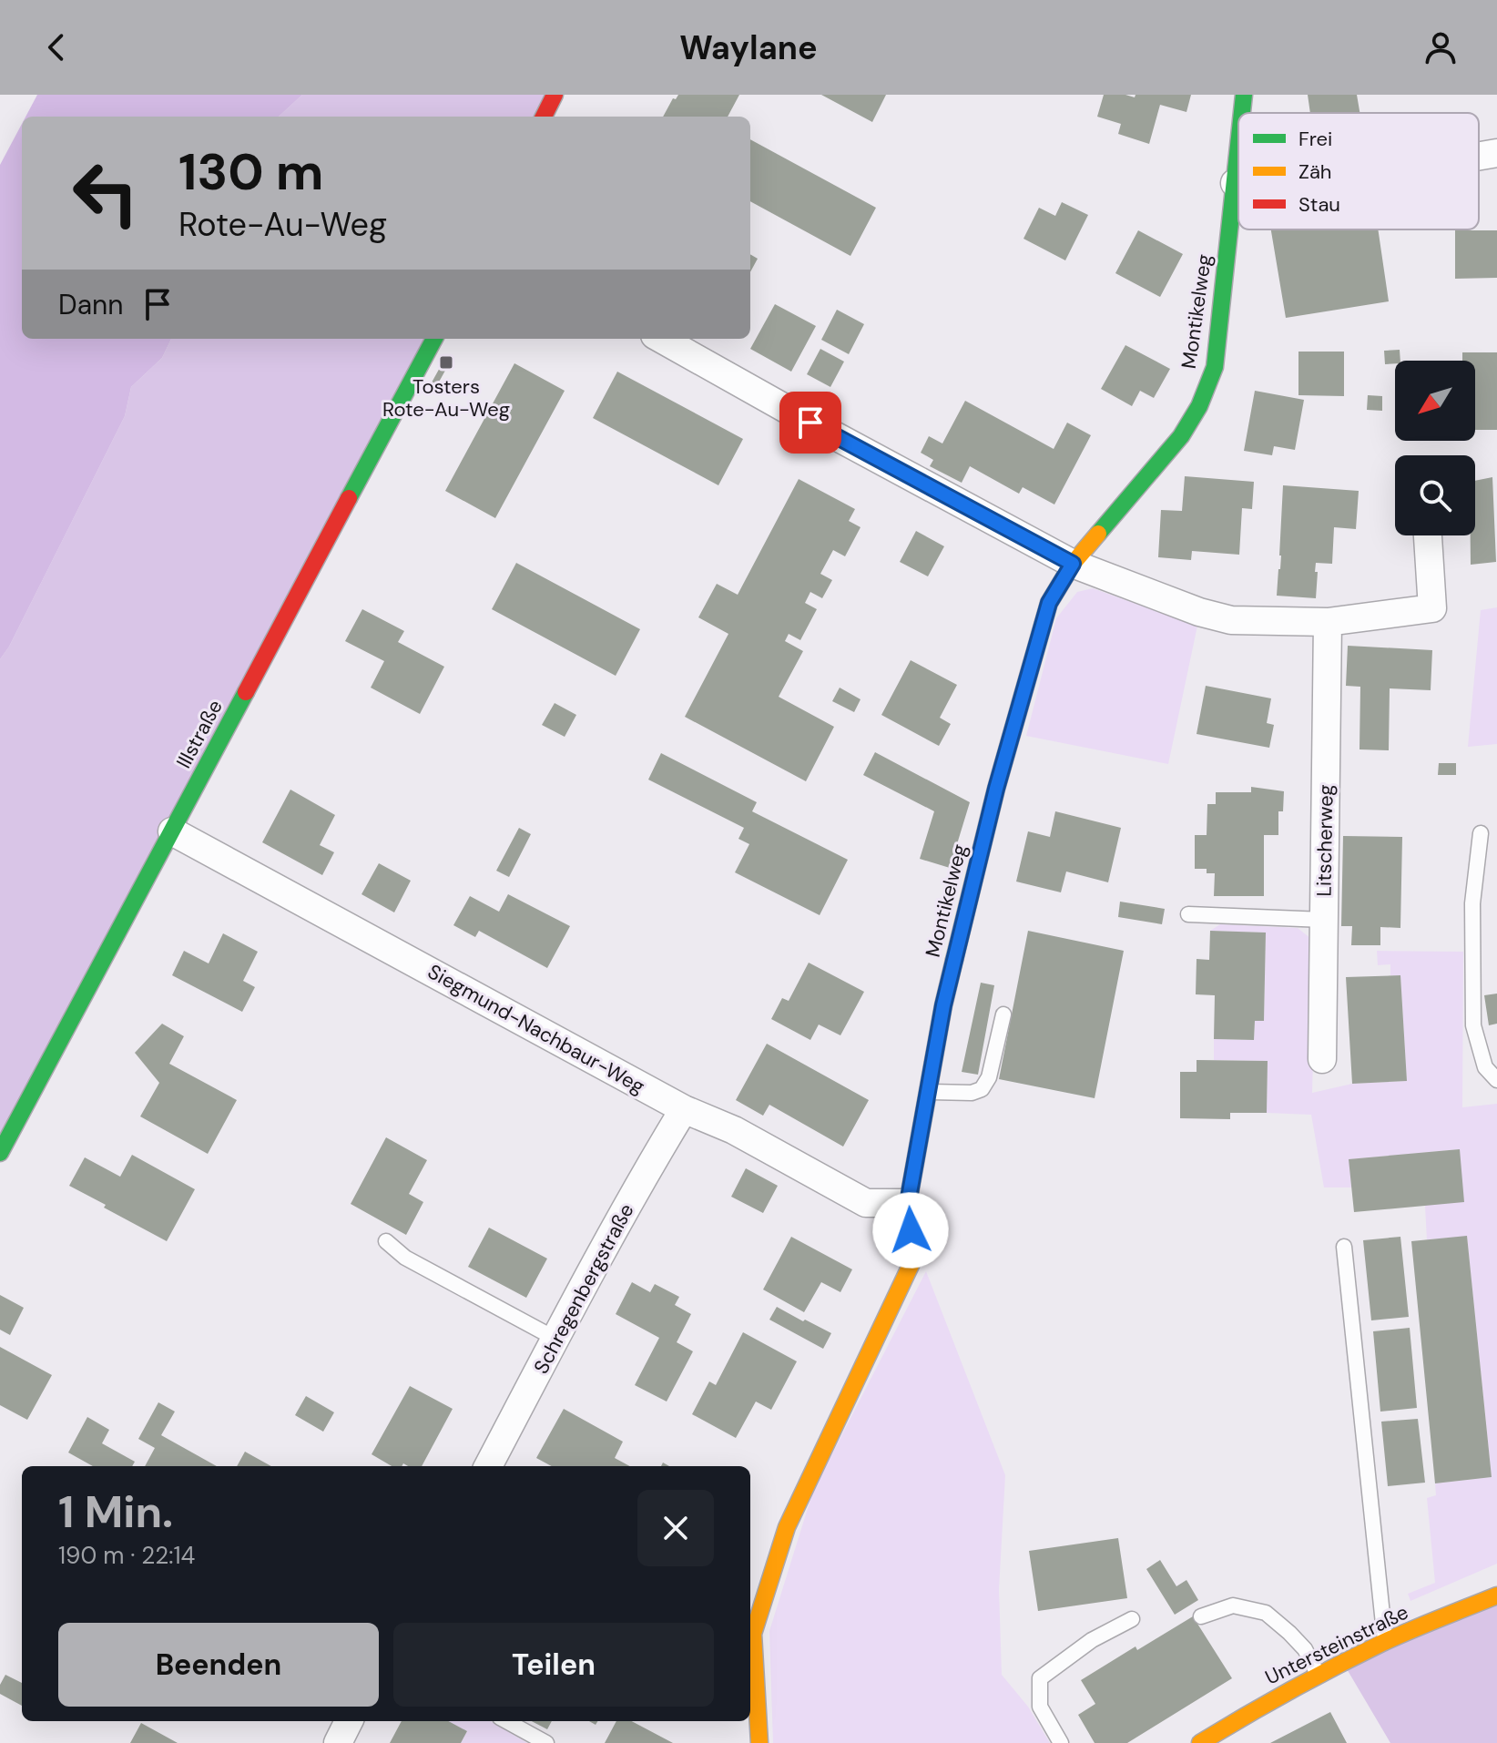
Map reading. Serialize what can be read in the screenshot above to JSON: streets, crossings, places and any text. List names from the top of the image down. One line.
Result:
{"streets":{"street":["Montikelweg","Illstraße","Litscherweg","Siegmund-Nachbaur-Weg","Schregenbergstraße","Untersteinstraße"]},"crossings":[["Montikelweg","Siegmund-Nachbaur-Weg"],["Illstraße","Siegmund-Nachbaur-Weg"],["Siegmund-Nachbaur-Weg","Schregenbergstraße"]],"places":{"transit":["Tosters Rote-Au-Weg"]},"legend":["Frei","Zäh","Stau"],"north":"bottom left","page":{"header":"Waylane","turn":["130 m","Rote-Au-Weg"],"then":"Dann","heading":["1 Min.","190 m · 22:14"],"buttons":["Beenden","Teilen"]}}
